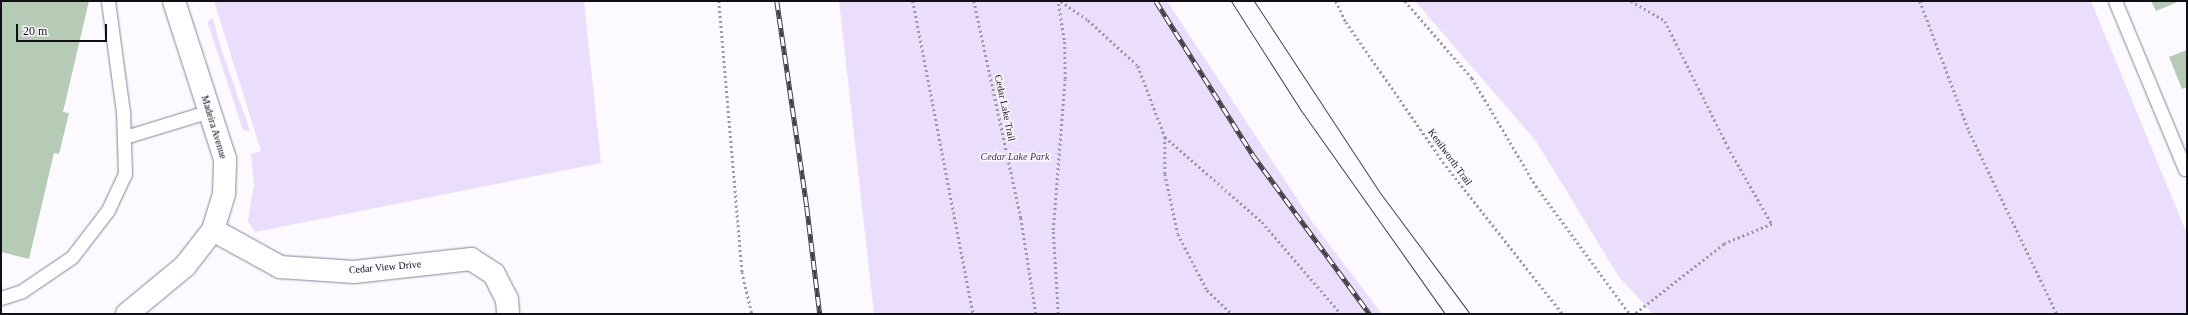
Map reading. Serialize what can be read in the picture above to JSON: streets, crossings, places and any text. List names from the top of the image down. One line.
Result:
{"streets":{"street":["Madeira Avenue","Cedar View Drive"],"path":["Cedar Lake Trail","Kenilworth Trail"]},"crossings":[["Madeira Avenue","Cedar View Drive"]],"parks":["Cedar Lake Park"],"scale_bar":"20 m"}
